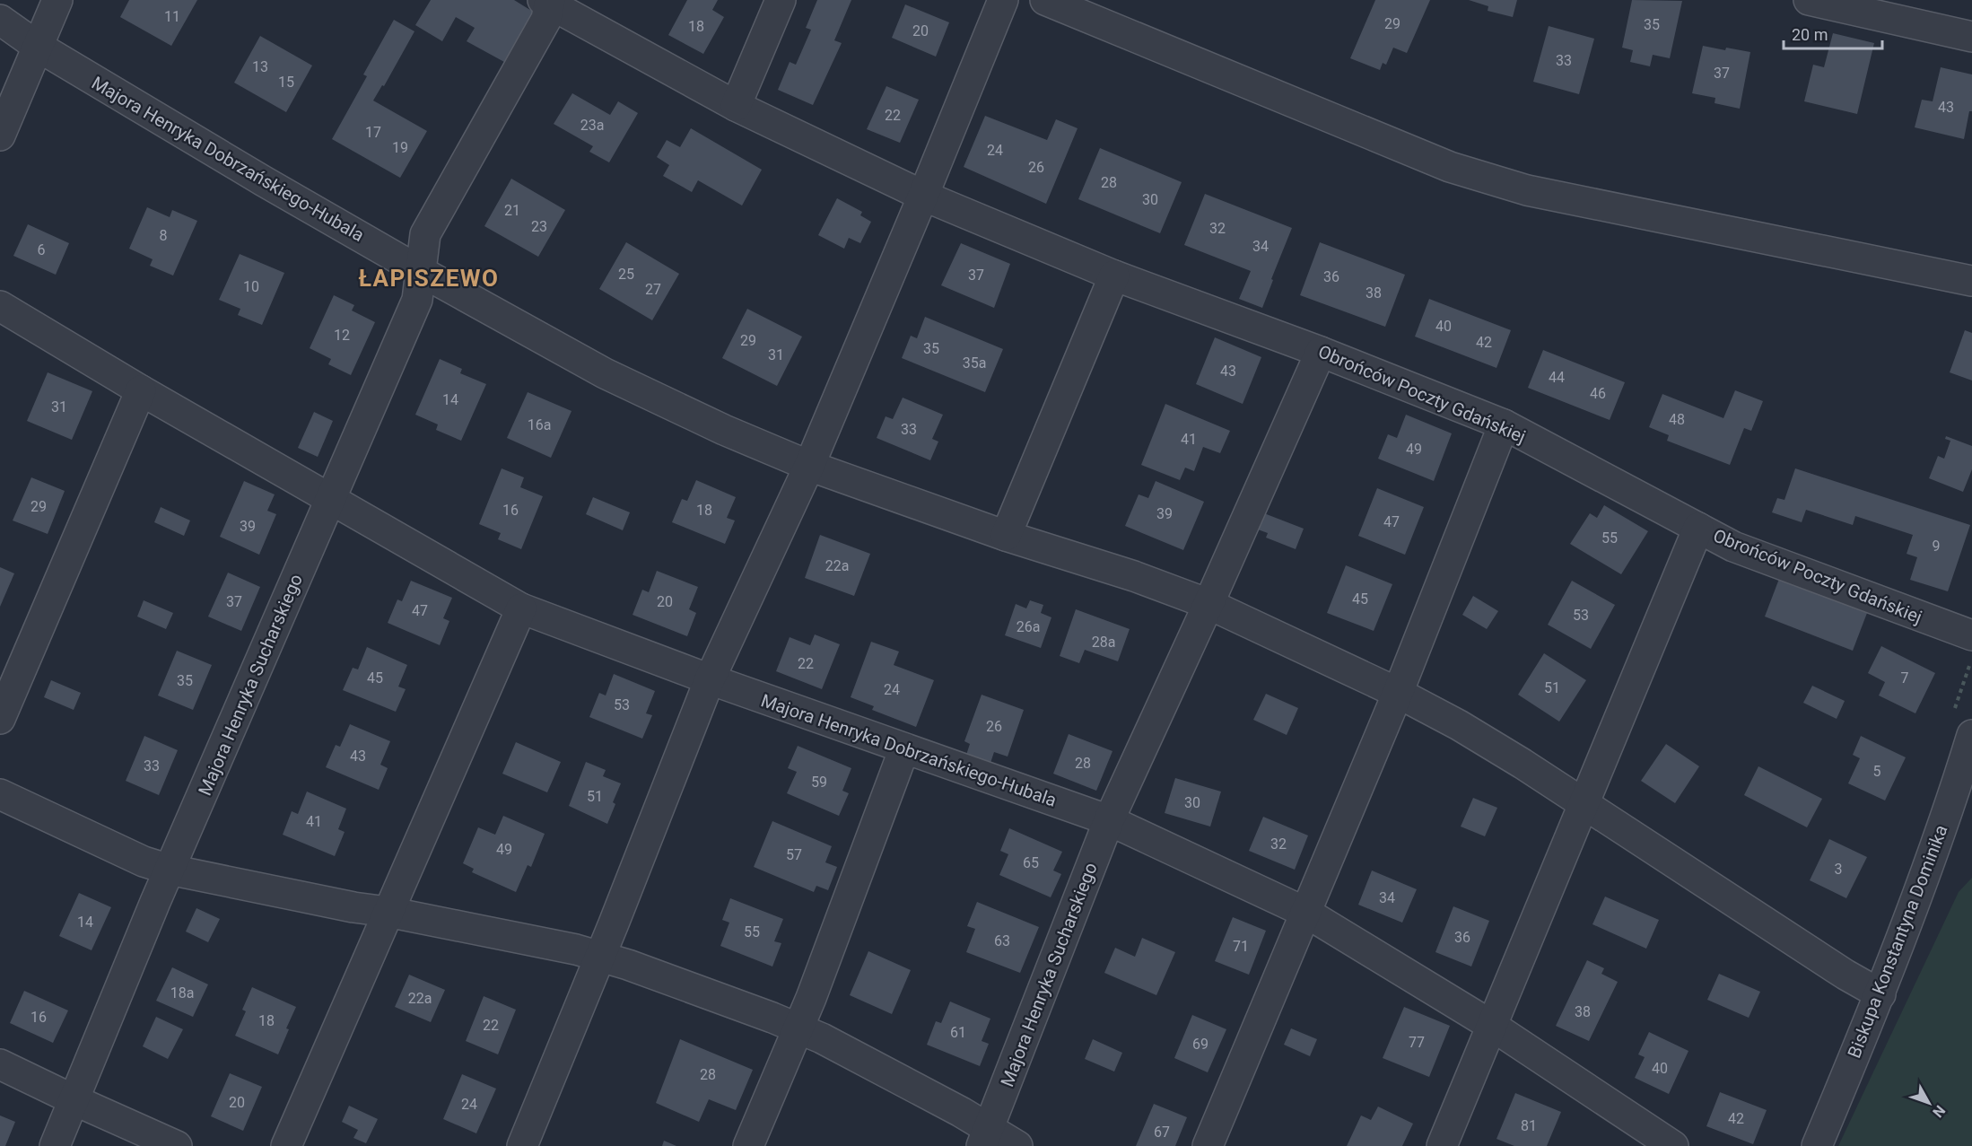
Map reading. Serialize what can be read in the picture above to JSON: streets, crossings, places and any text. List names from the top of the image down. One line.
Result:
{"streets":{"street":["Majora Henryka Dobrzańskiego-Hubala","Obrońców Poczty Gdańskiej","Majora Henryka Sucharskiego","Biskupa Konstantyna Dominika"]},"crossings":[["Majora Henryka Dobrzańskiego-Hubala","Majora Henryka Sucharskiego"],["Majora Henryka Dobrzańskiego-Hubala","Biskupa Konstantyna Dominika"]],"districts":["ŁAPISZEWO"],"house_numbers":["11","29","35","18","20","33","13","37","15","43","22","23a","17","19","24","26","28","30","21","23","32","8","34","6","25","37","36","10","27","38","40","12","29","42","35","31","35a","43","44","46","14","31","48","16a","33","41","49","29","16","18","39","47","39","55","9","22a","45","37","20","47","53","26a","28a","22","45","7","35","51","24","53","26","43","28","33","5","59","51","30","41","32","49","57","65","3","34","14","55","36","63","71","18a","22a","38","16","18","22","61","77","69","40","28","20","24","42","81","67"],"scale_bar":"20 m","north":"bottom right"}
